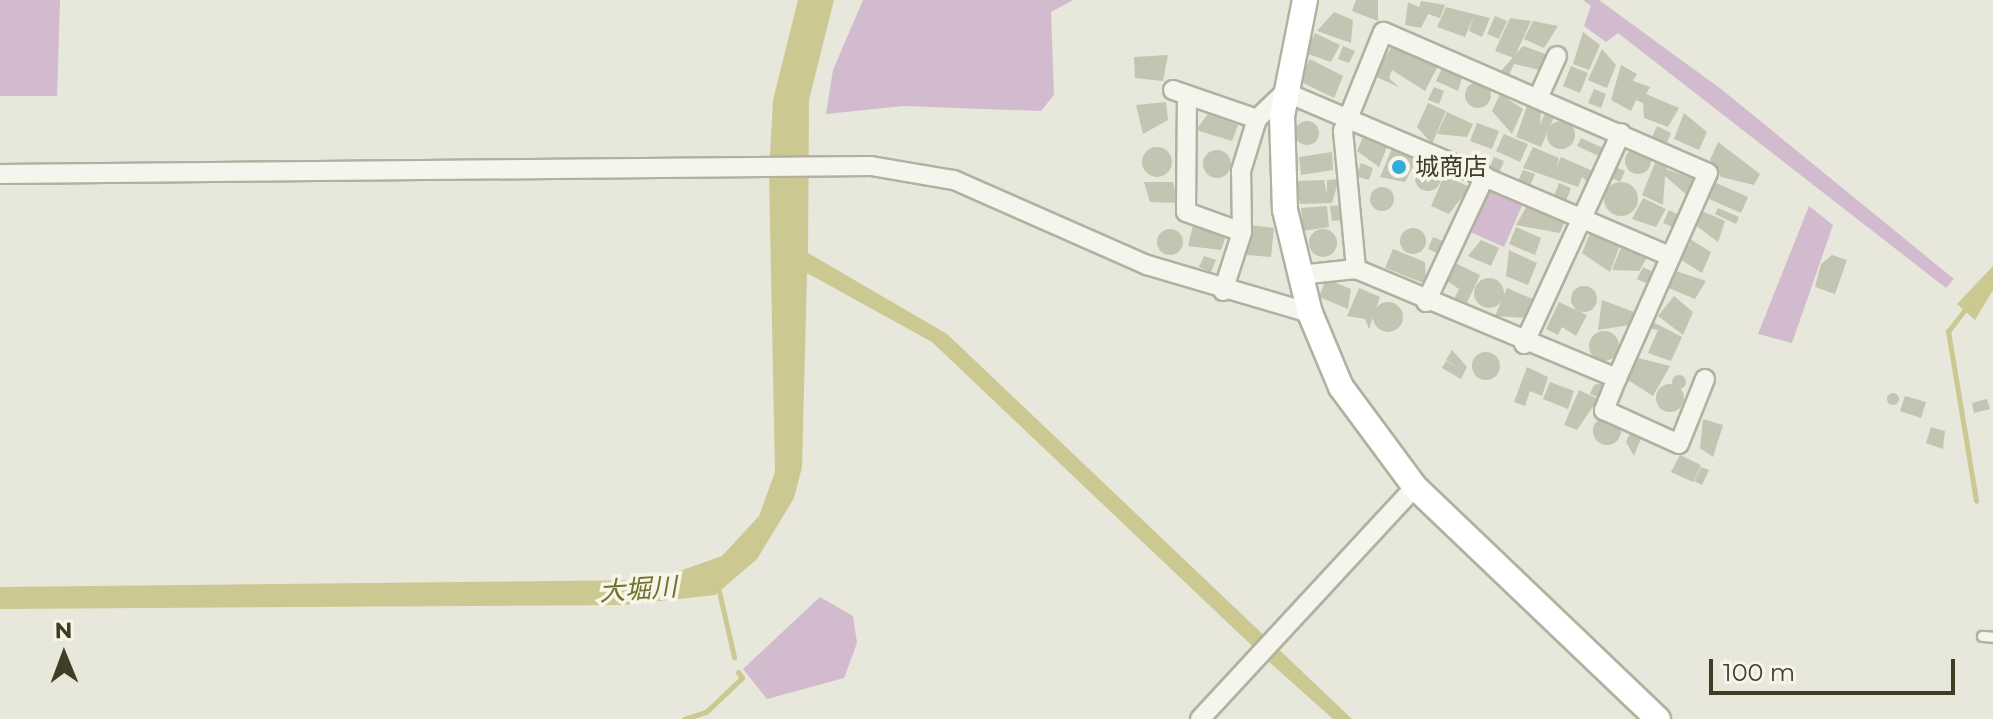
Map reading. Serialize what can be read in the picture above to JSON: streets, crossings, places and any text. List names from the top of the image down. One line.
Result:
{"water":["大堀川"],"places":["城商店"],"scale_bar":"100 m","north":"top"}
